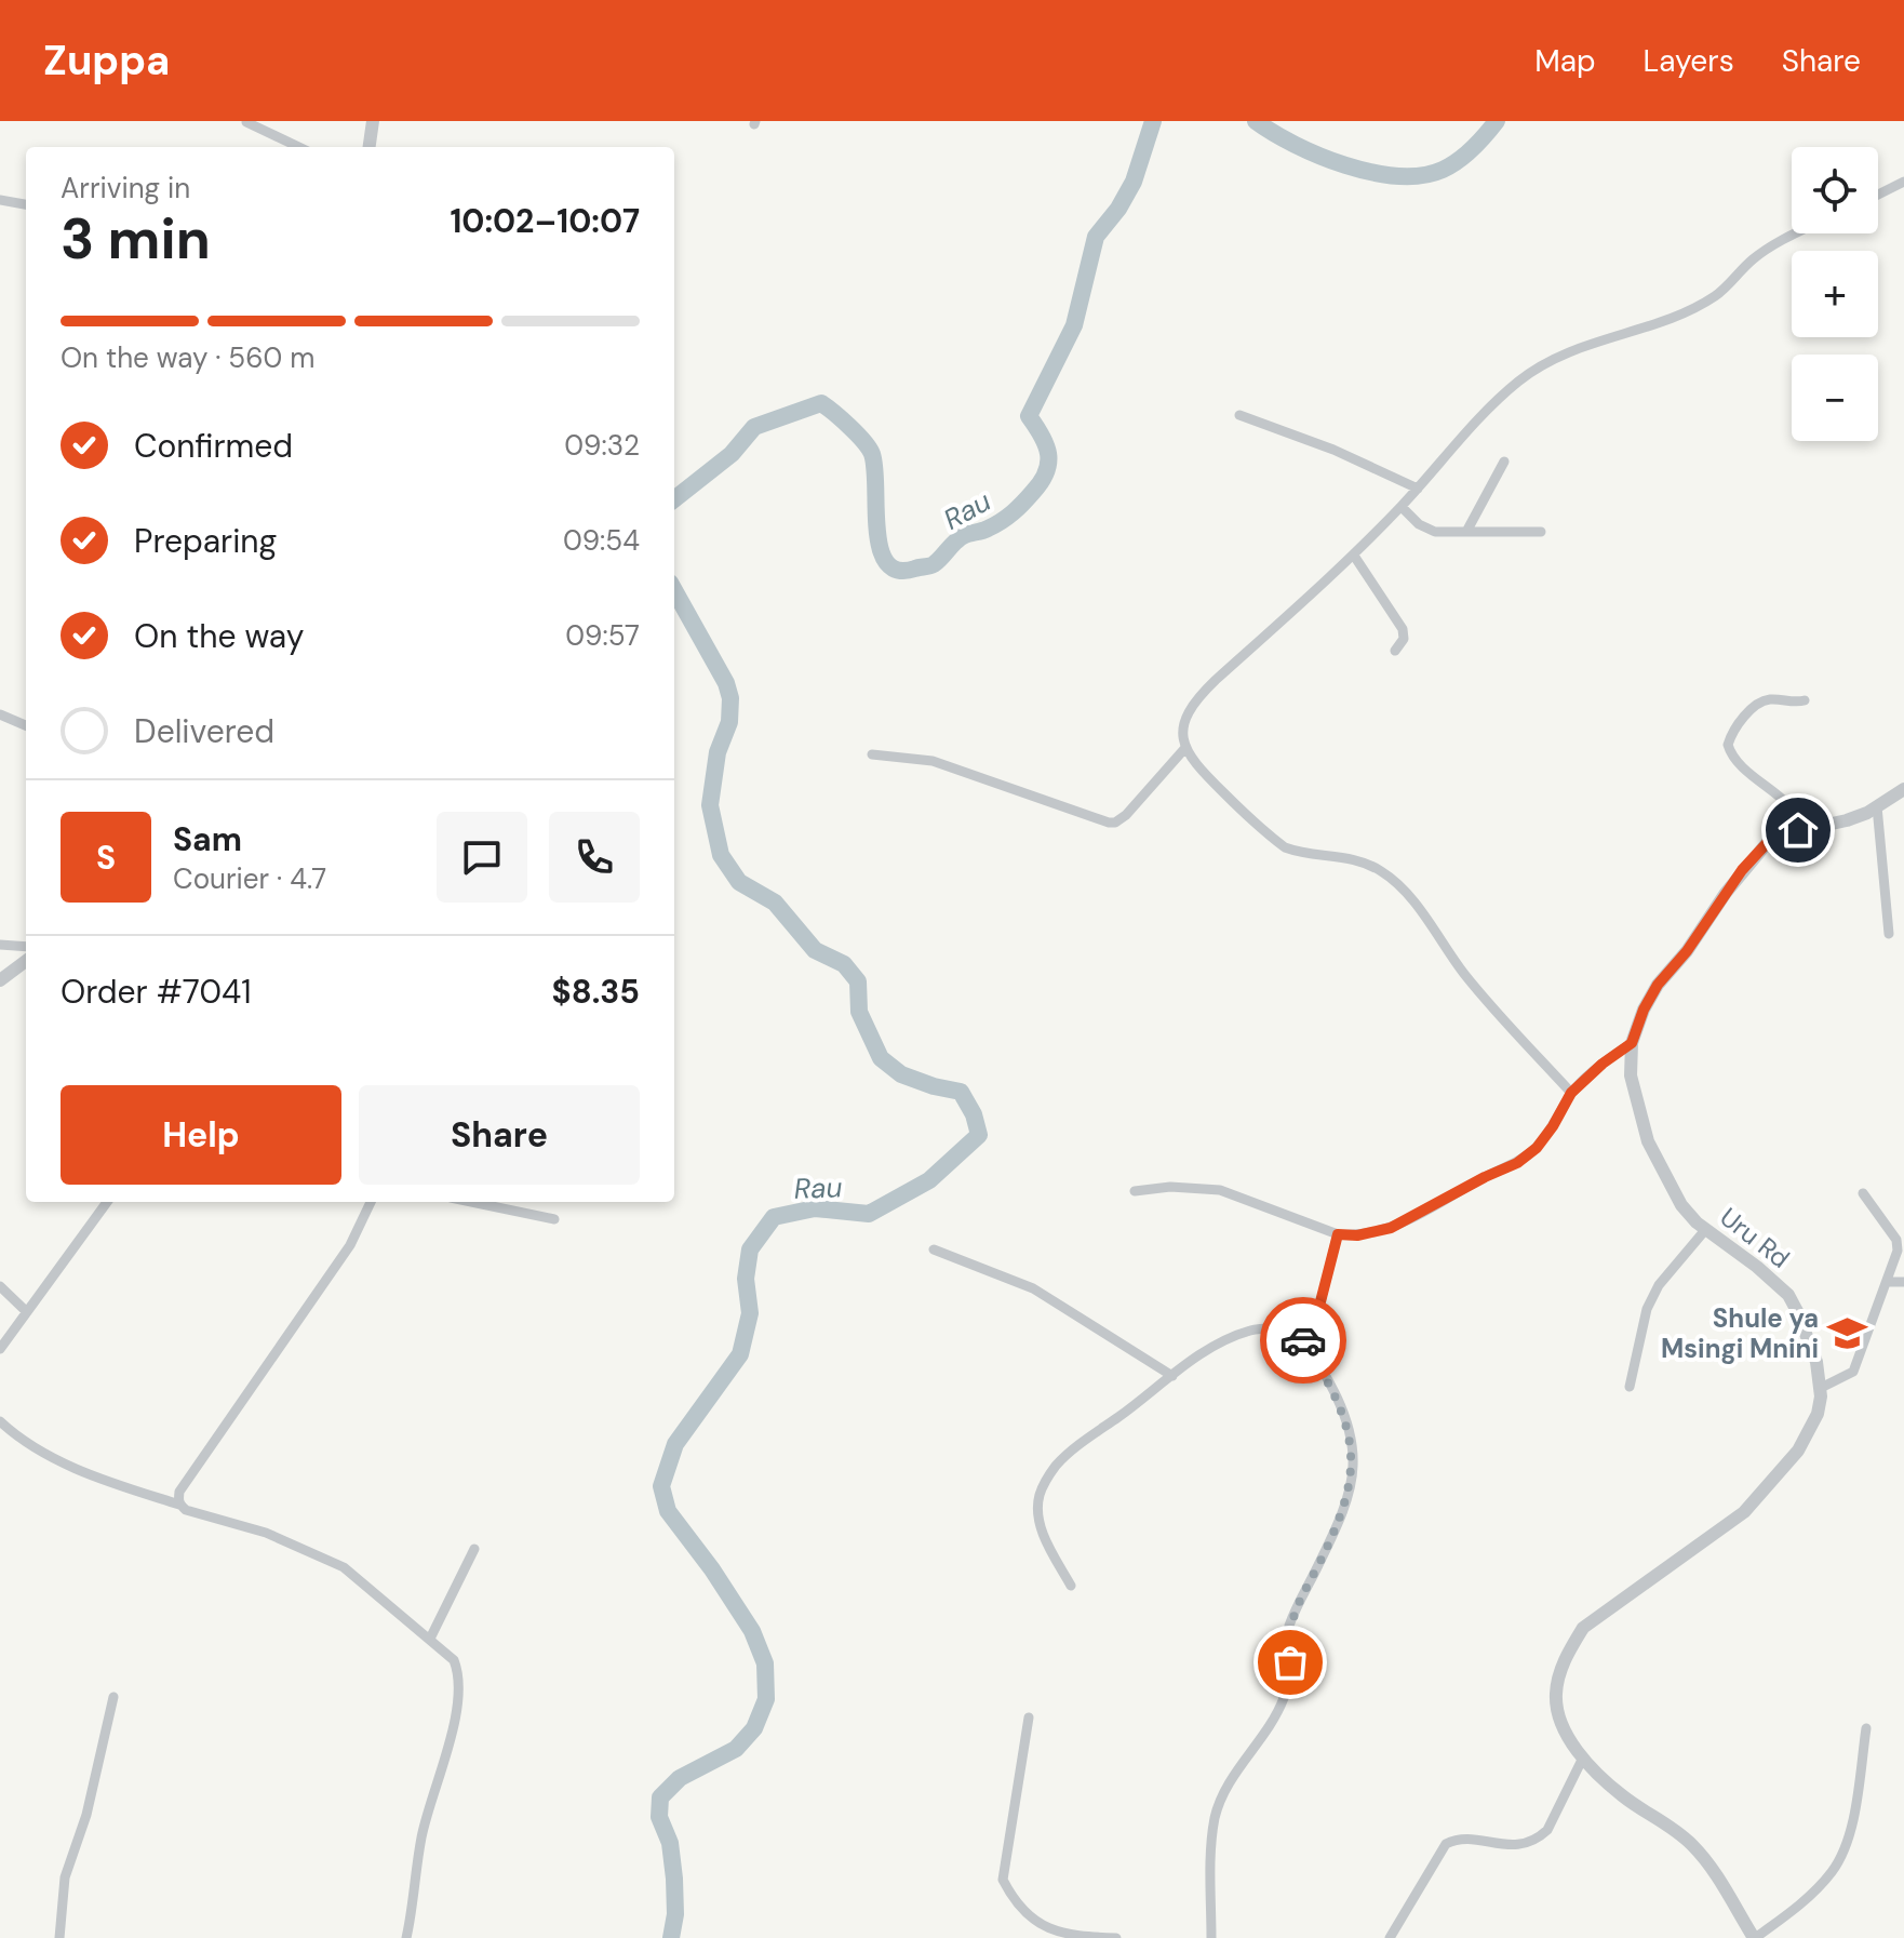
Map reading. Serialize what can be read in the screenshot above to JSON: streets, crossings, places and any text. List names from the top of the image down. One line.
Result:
{"streets":{"street":["Uru Rd"]},"water":["Rau"],"places":{"school or university":["Shule ya Msingi Mnini"]},"page":{"header":"Zuppa","nav":["Map","Layers","Share"],"map_buttons":["+","−"],"heading":["3 min","Arriving in","10:02–10:07"],"panel":["Sam","Courier · 4.7","Order #7041","$8.35"],"bar":"On the way · 560 m","list":[["Confirmed","09:32"],["Preparing","09:54"],["On the way","09:57"],"Delivered"],"round":"S","buttons":["Help","Share"]}}
